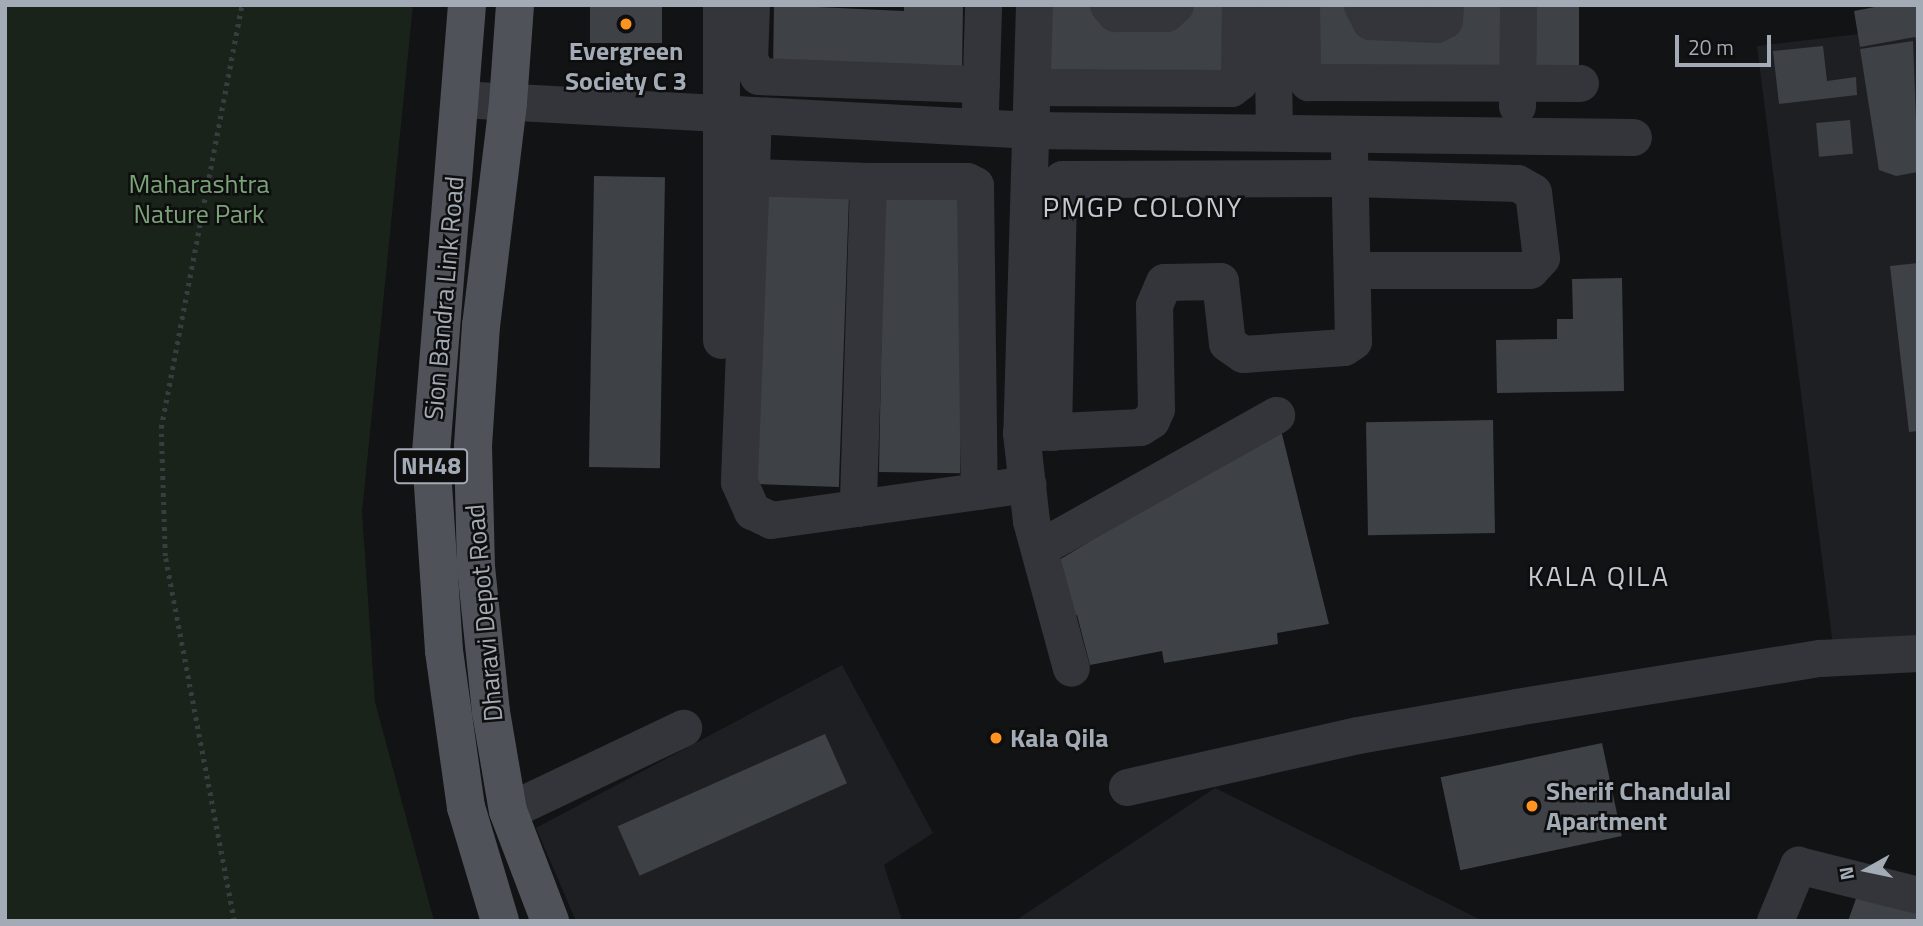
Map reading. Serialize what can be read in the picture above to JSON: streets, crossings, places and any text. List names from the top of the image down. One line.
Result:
{"streets":{"main road":["Sion Bandra Link Road","NH48","Dharavi Depot Road"]},"districts":["PMGP COLONY","KALA QILA"],"parks":["Maharashtra Nature Park"],"places":["Evergreen Society C 3","Kala Qila","Sherif Chandulal Apartment"],"scale_bar":"20 m","north":"left"}
